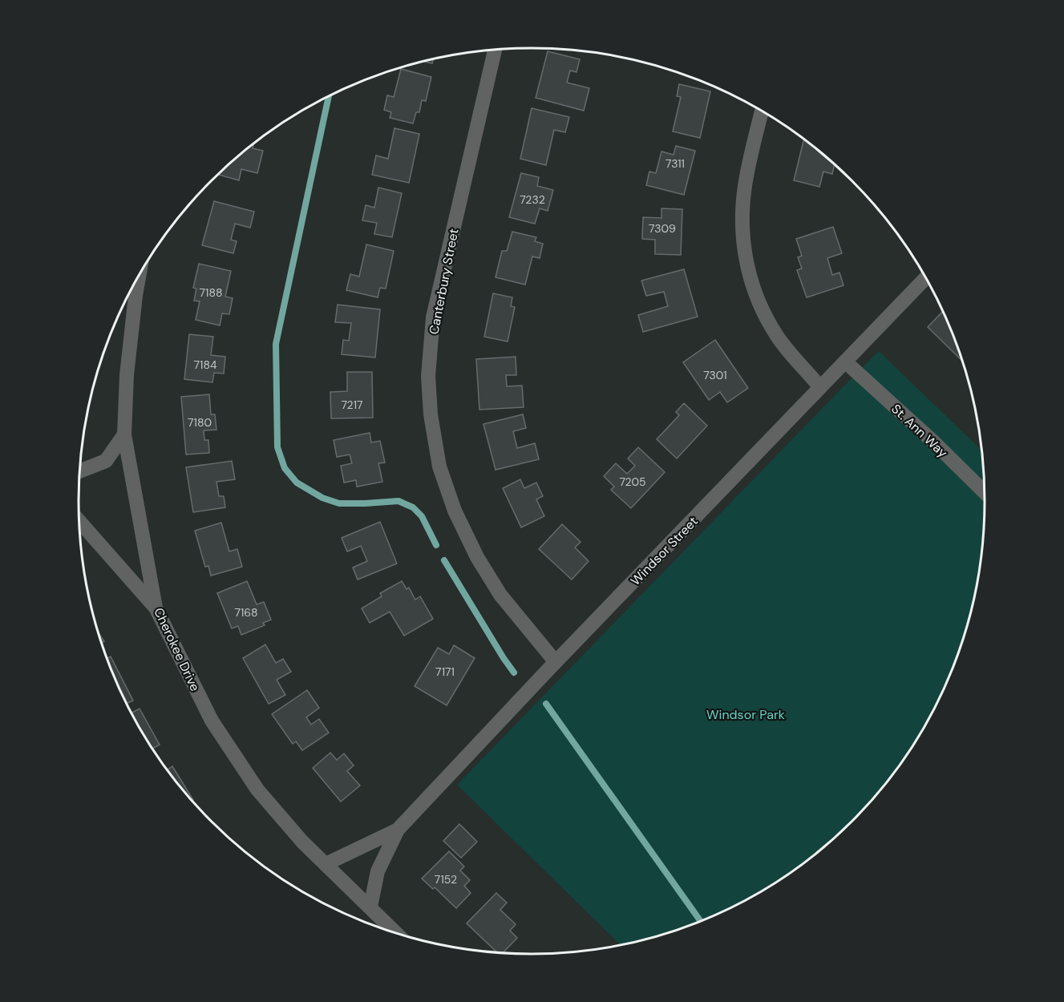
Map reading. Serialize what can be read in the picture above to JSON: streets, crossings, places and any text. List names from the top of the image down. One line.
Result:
{"streets":{"street":["Canterbury Street","St. Ann Way","Windsor Street","Cherokee Drive"]},"crossings":[["Canterbury Street","Windsor Street"],["St. Ann Way","Windsor Street"],["Windsor Street","Cherokee Drive"]],"parks":["Windsor Park"],"house_numbers":["7311","7232","7309","7188","7184","7301","7217","7180","7205","7168","7171","7152"]}
